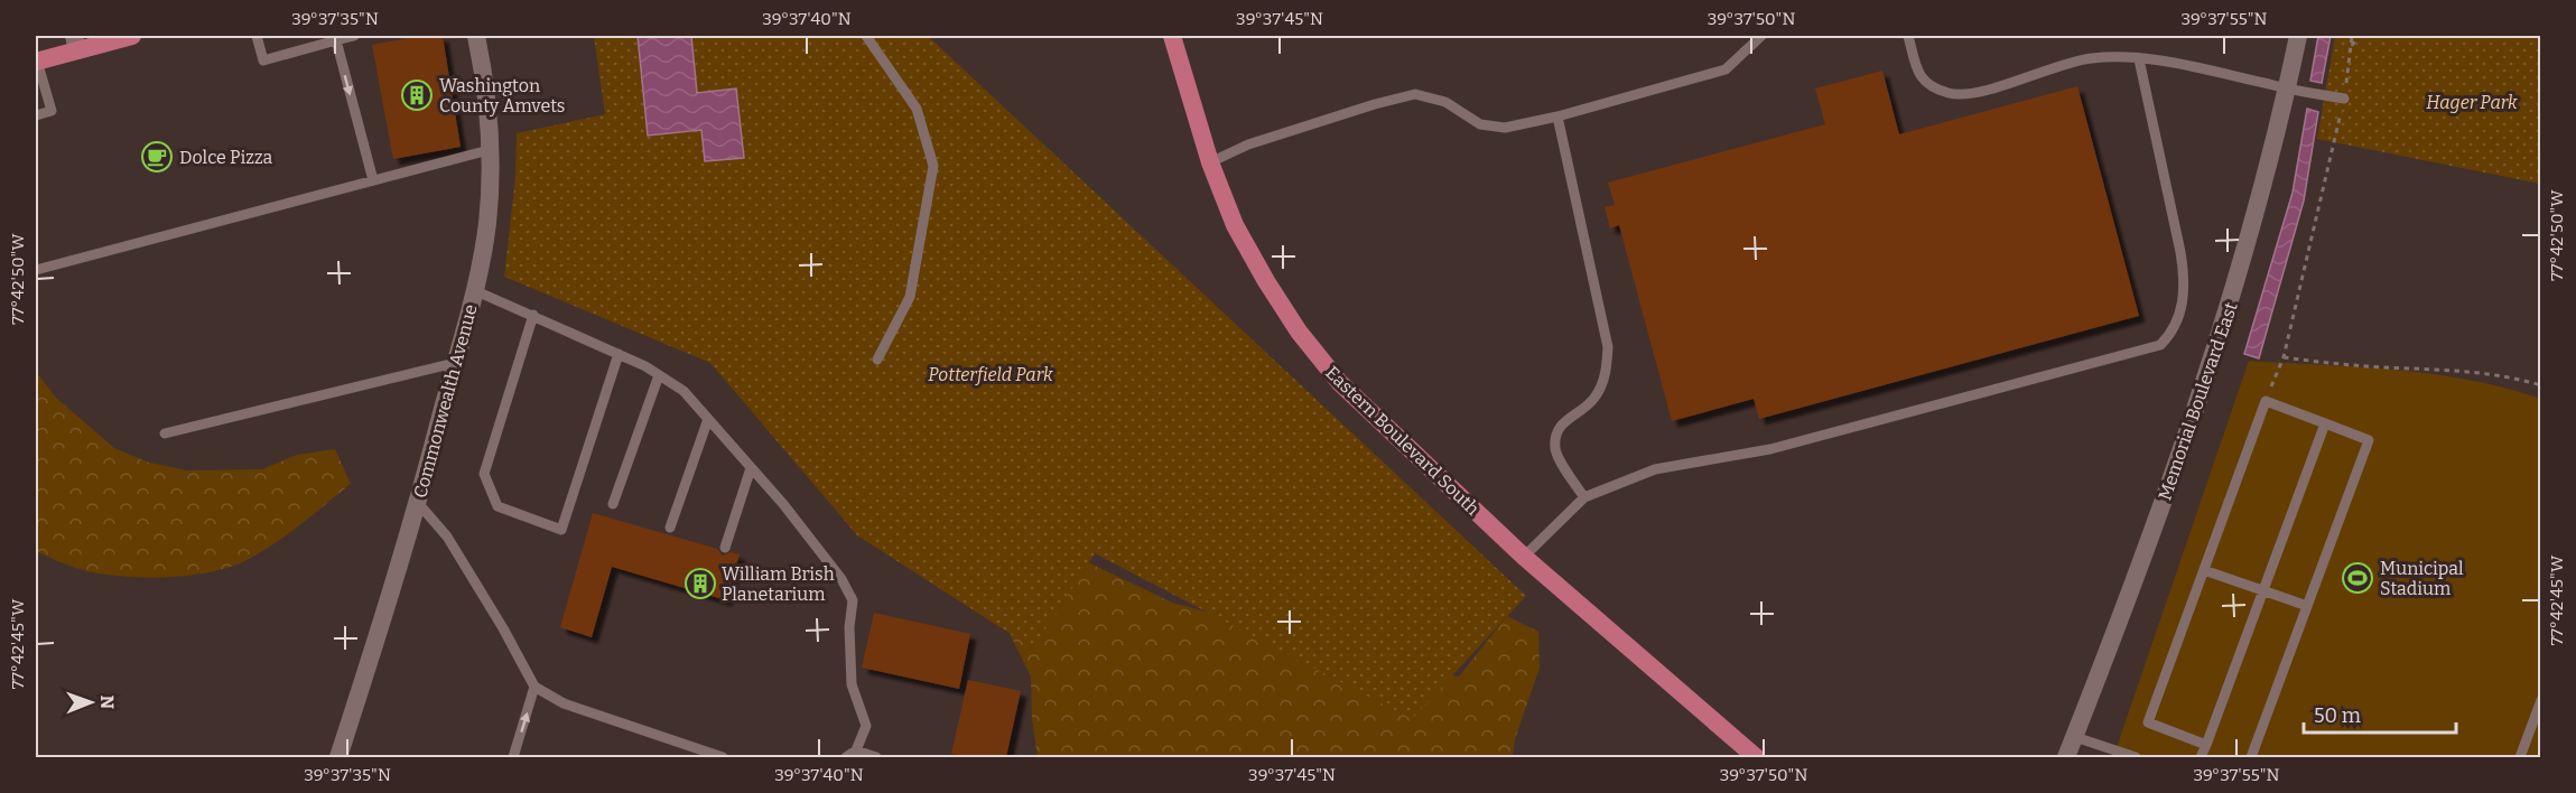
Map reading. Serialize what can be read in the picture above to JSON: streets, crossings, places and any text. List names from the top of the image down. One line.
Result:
{"streets":{"main road":["Commonwealth Avenue","Memorial Boulevard East","Eastern Boulevard South"]},"parks":["Hager Park","Potterfield Park"],"places":{"building":["Washington County Amvets","William Brish Planetarium"],"cafe":["Dolce Pizza"],"sports":["Municipal Stadium"]},"scale_bar":"50 m","north":"right","coordinates":["39°37'35\"N","39°37'40\"N","39°37'45\"N","39°37'50\"N","39°37'55\"N","77°42'50\"W","77°42'45\"W"]}
